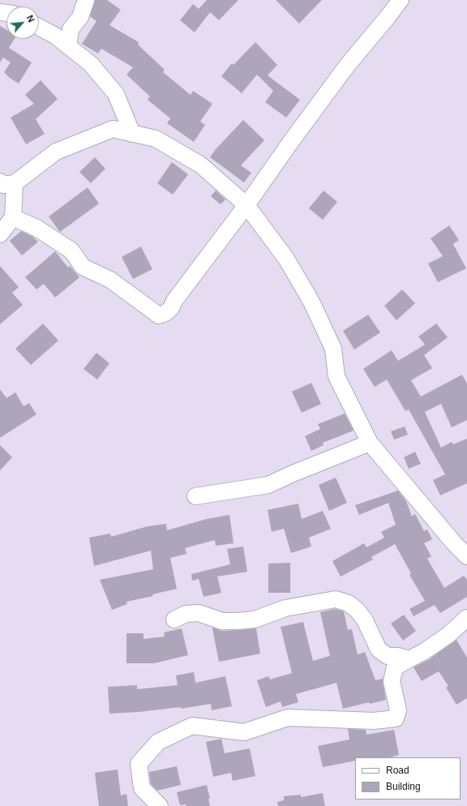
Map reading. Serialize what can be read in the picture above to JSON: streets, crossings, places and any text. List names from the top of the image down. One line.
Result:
{"legend":["Road","Building"],"north":"top right"}
